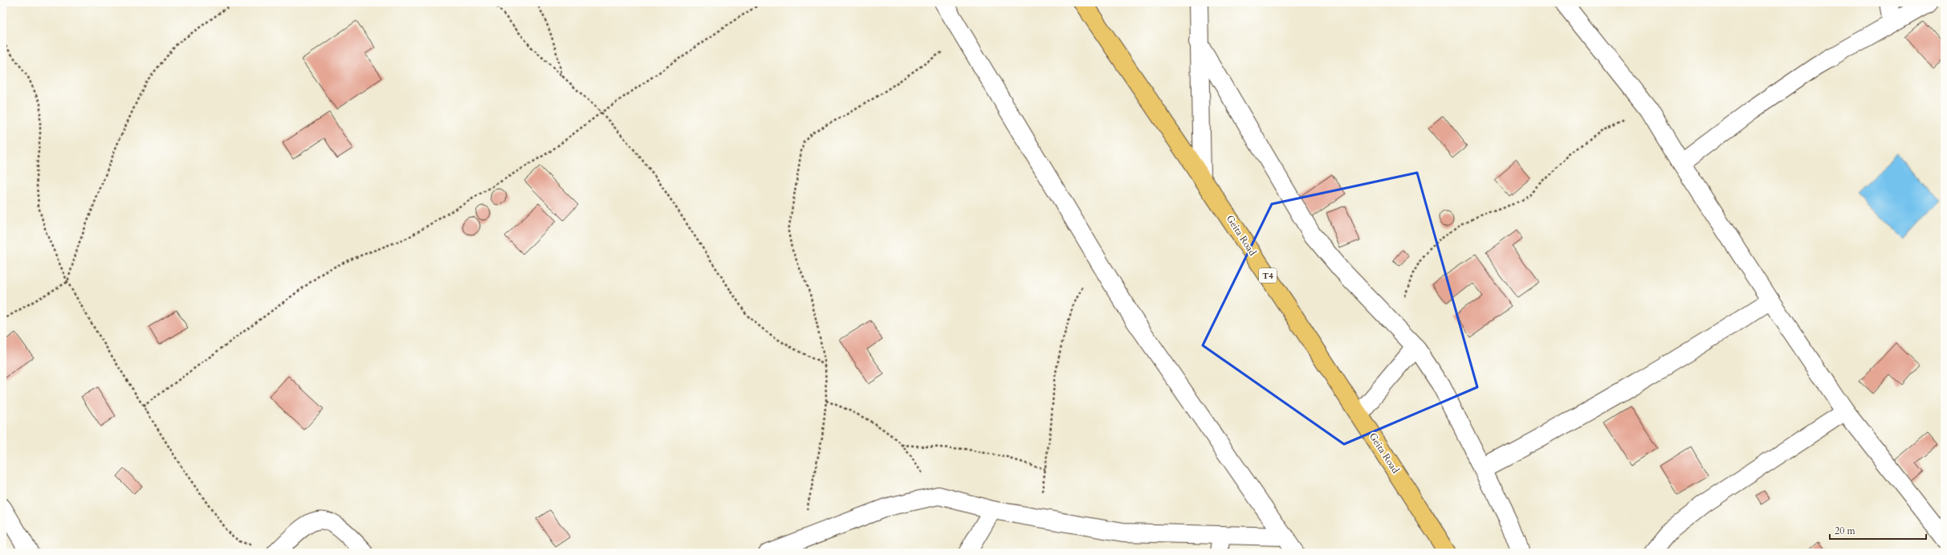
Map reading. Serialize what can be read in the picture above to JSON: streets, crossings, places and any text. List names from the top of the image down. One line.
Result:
{"streets":{"highway":["Geita Road","T4"]},"scale_bar":"20 m"}
